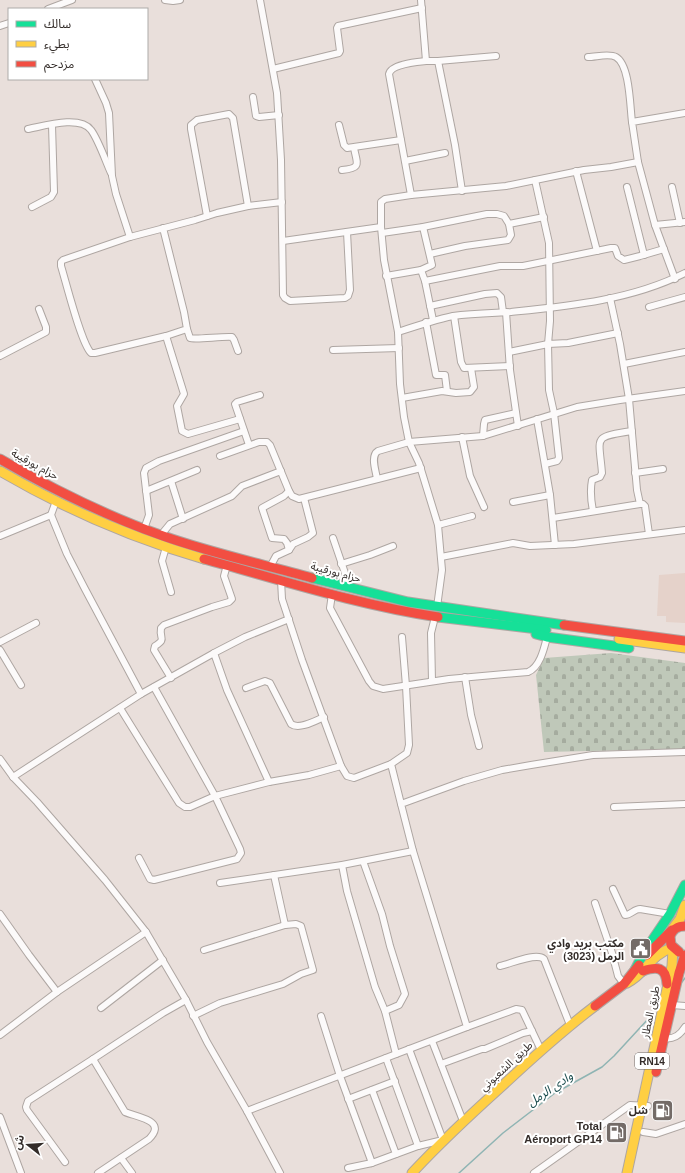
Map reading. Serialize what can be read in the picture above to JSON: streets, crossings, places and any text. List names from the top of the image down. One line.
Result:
{"streets":{"main road":["حزام بورقيبة","طريق المطار","RN14","طريق الشعبوني"]},"crossings":[["طريق المطار","RN14"],["طريق المطار","طريق الشعبوني"],["RN14","طريق الشعبوني"]],"water":["وادي الرمل"],"places":{"public building":["مكتب بريد وادي الرمل (3023)"],"fuel station":["شل","Total Aéroport GP14"]},"legend":["سالك","بطيء","مزدحم"],"north":"left"}
